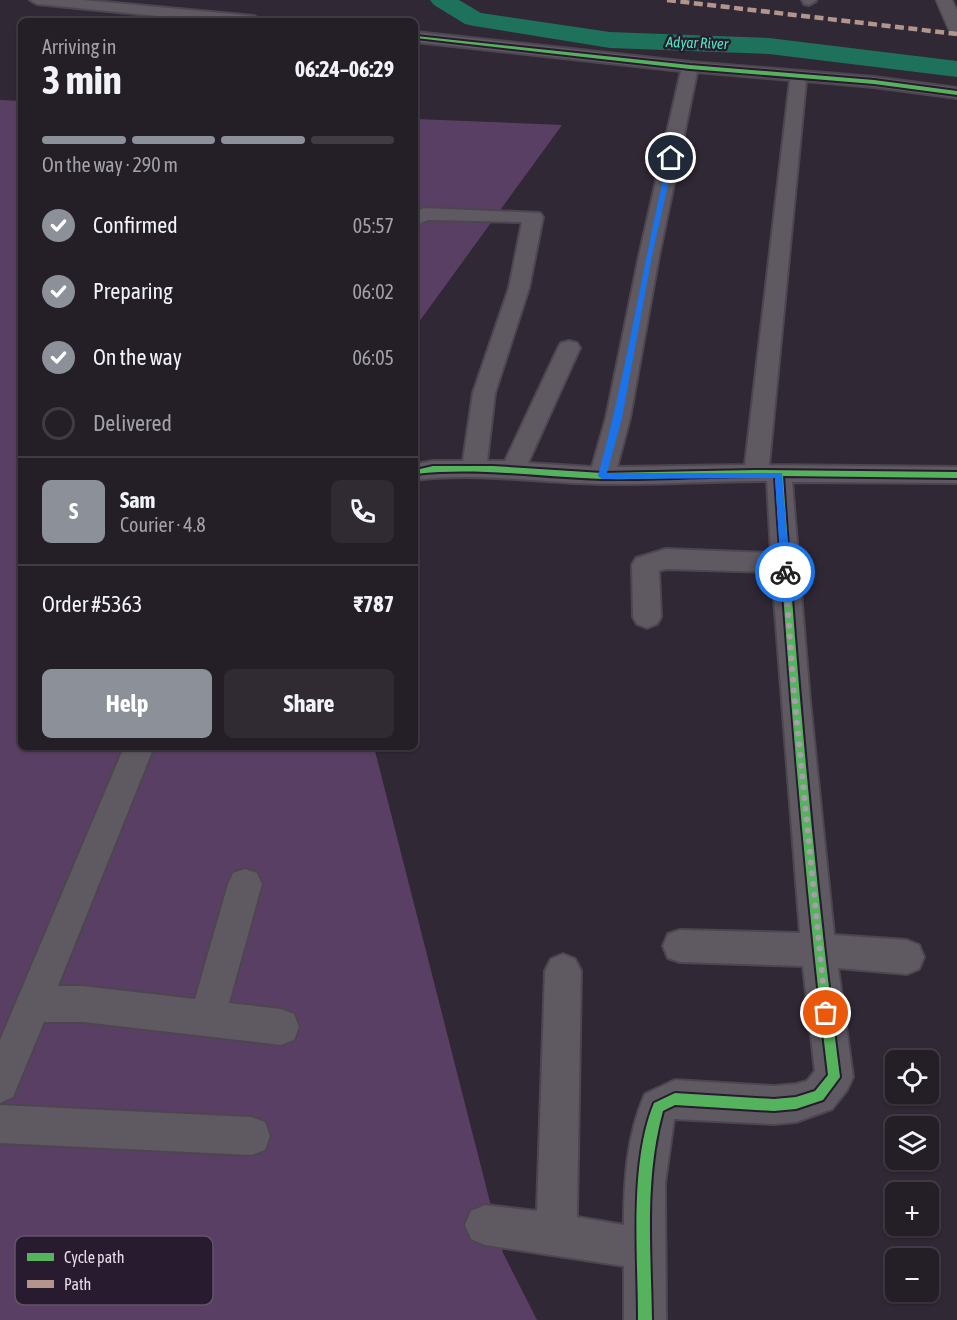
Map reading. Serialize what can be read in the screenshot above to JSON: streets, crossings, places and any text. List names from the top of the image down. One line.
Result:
{"water":["Adyar River"],"legend":["Cycle path","Path"],"page":{"heading":["3 min","Arriving in","06:24–06:29"],"panel":["Sam","Courier · 4.8","Order #5363","₹787"],"bar":"On the way · 290 m","list":[["Confirmed","05:57"],["Preparing","06:02"],["On the way","06:05"],"Delivered"],"round":"S","buttons":["Help","Share"],"map_buttons":["+","−"]}}
